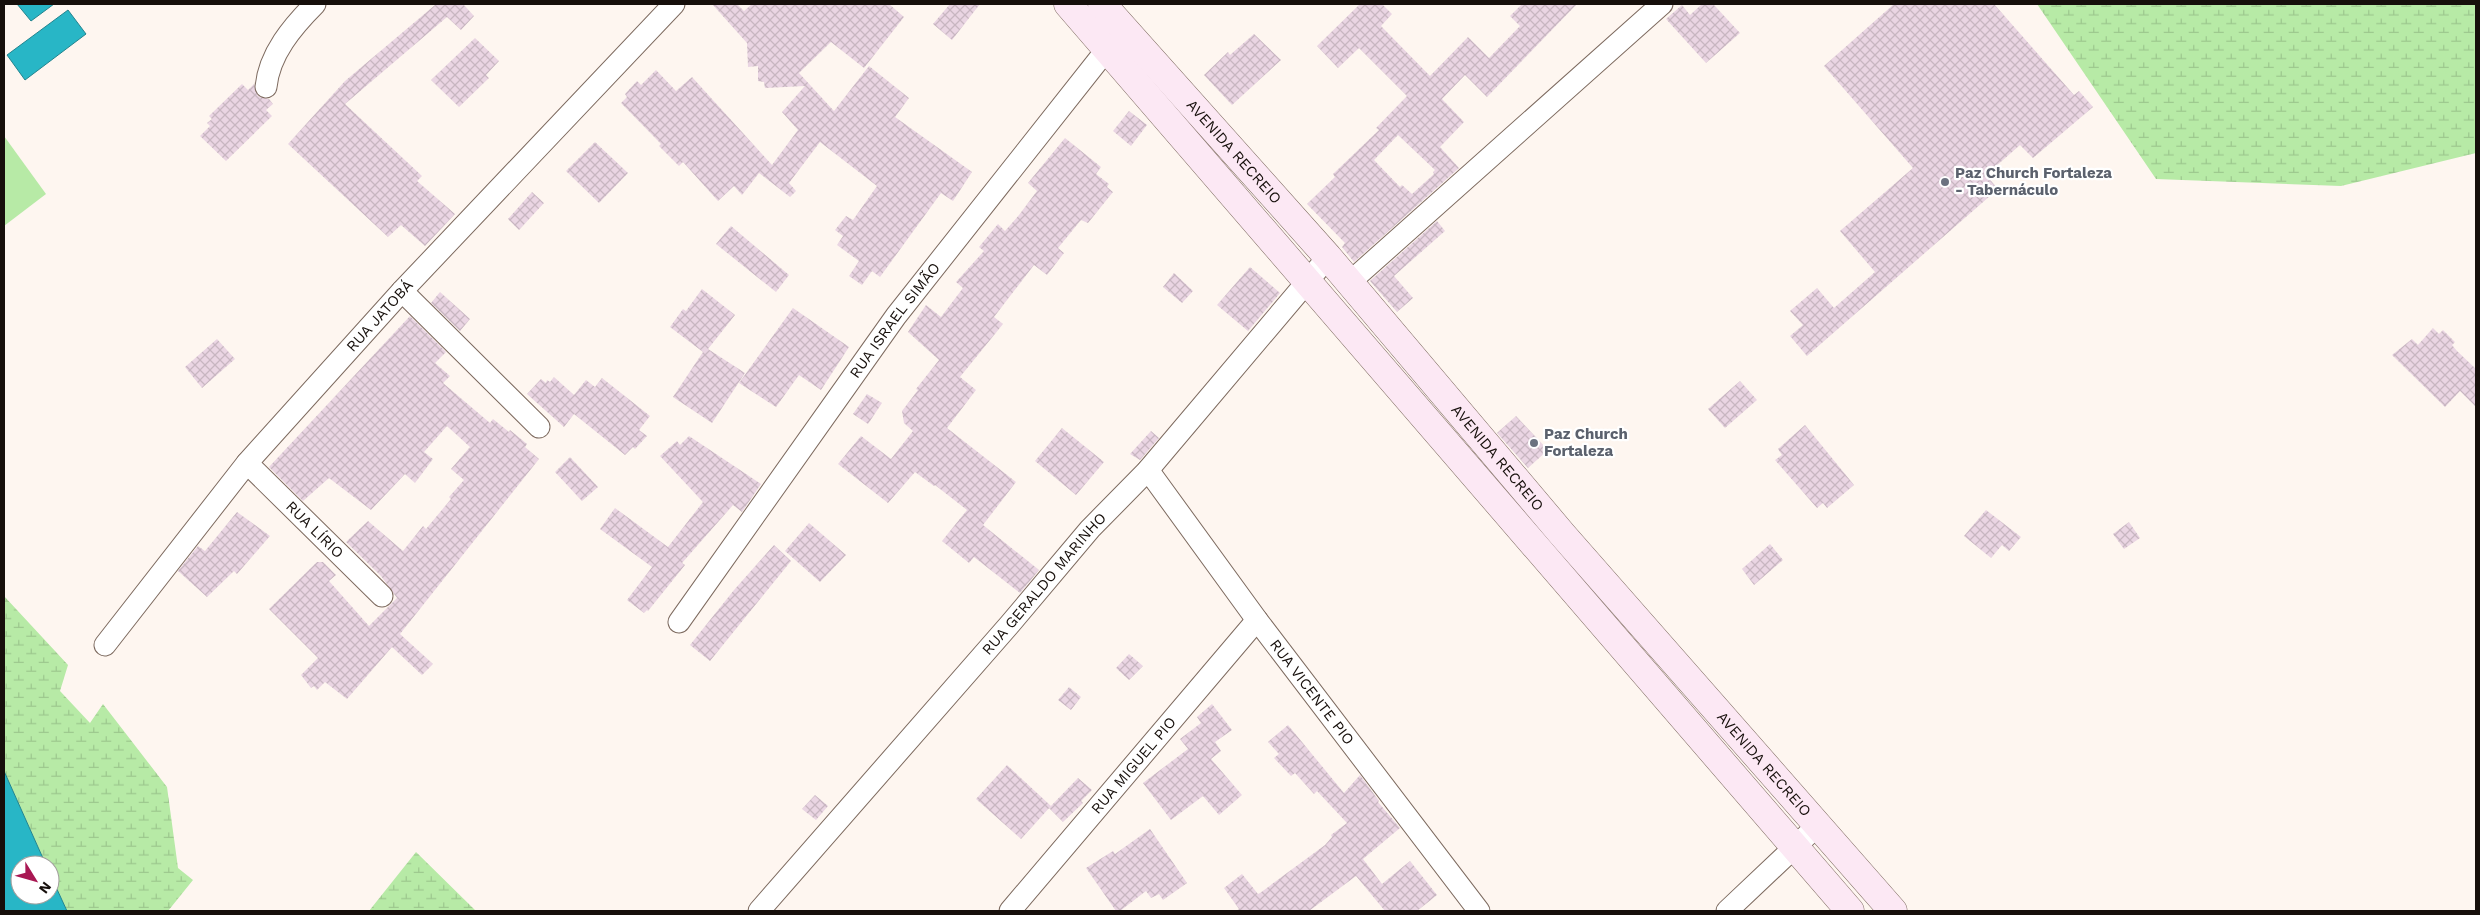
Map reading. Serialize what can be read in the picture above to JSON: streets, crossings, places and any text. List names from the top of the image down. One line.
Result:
{"streets":{"main road":["AVENIDA RECREIO"],"street":["RUA JATOBÁ","RUA ISRAEL SIMÃO","RUA LÍRIO","RUA GERALDO MARINHO","RUA VICENTE PIO","RUA MIGUEL PIO"]},"crossings":[["AVENIDA RECREIO","RUA ISRAEL SIMÃO"],["AVENIDA RECREIO","RUA GERALDO MARINHO"],["RUA JATOBÁ","RUA LÍRIO"],["RUA GERALDO MARINHO","RUA VICENTE PIO"],["RUA VICENTE PIO","RUA MIGUEL PIO"]],"places":["Paz Church Fortaleza - Tabernáculo","Paz Church Fortaleza"],"north":"bottom right"}
